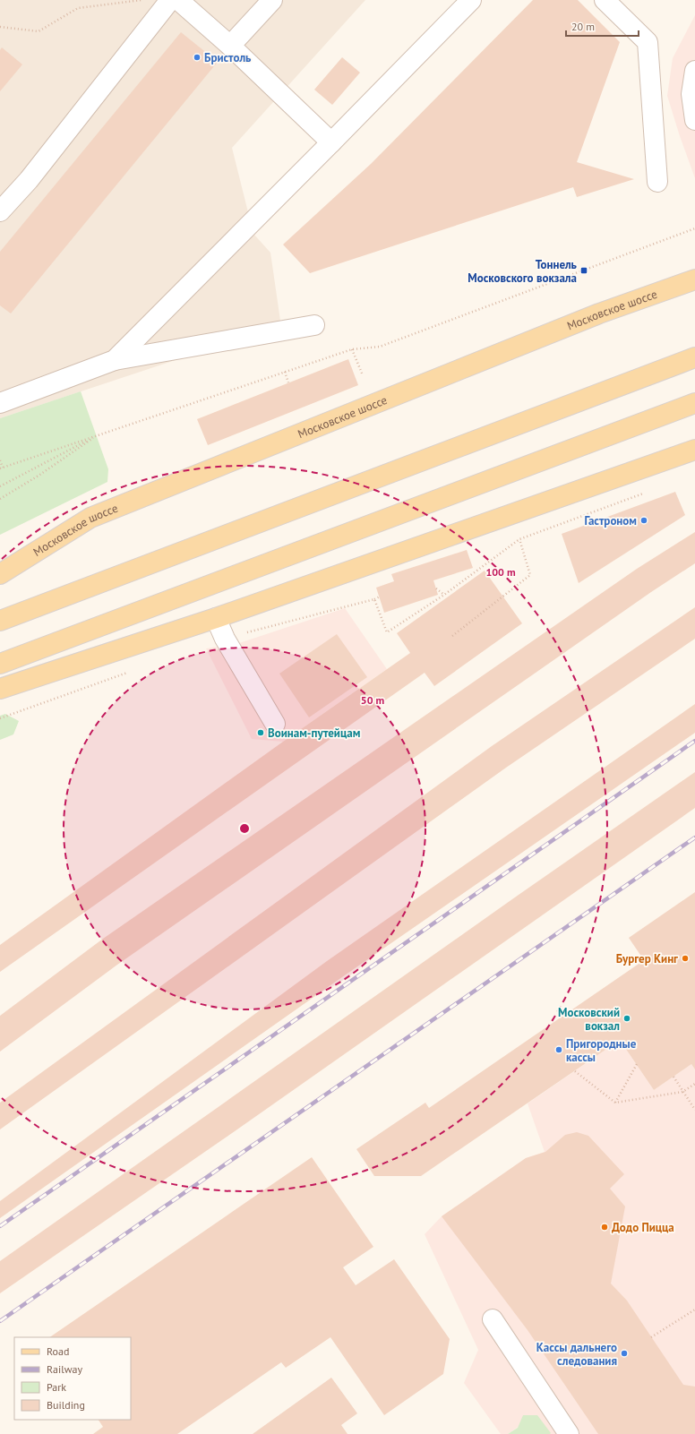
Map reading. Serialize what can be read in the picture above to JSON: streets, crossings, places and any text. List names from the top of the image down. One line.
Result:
{"streets":{"main road":["Московское шоссе"]},"places":{"other":["Бристоль","Гастроном","Воинам-путейцам","Бургер Кинг","Московский вокзал","Пригородные кассы","Додо Пицца","Кассы дальнего следования"],"transit":["Тоннель Московского вокзала"]},"legend":["Road","Railway","Park","Building"],"scale_bar":"20 m","rings":["100 m","50 m"]}
